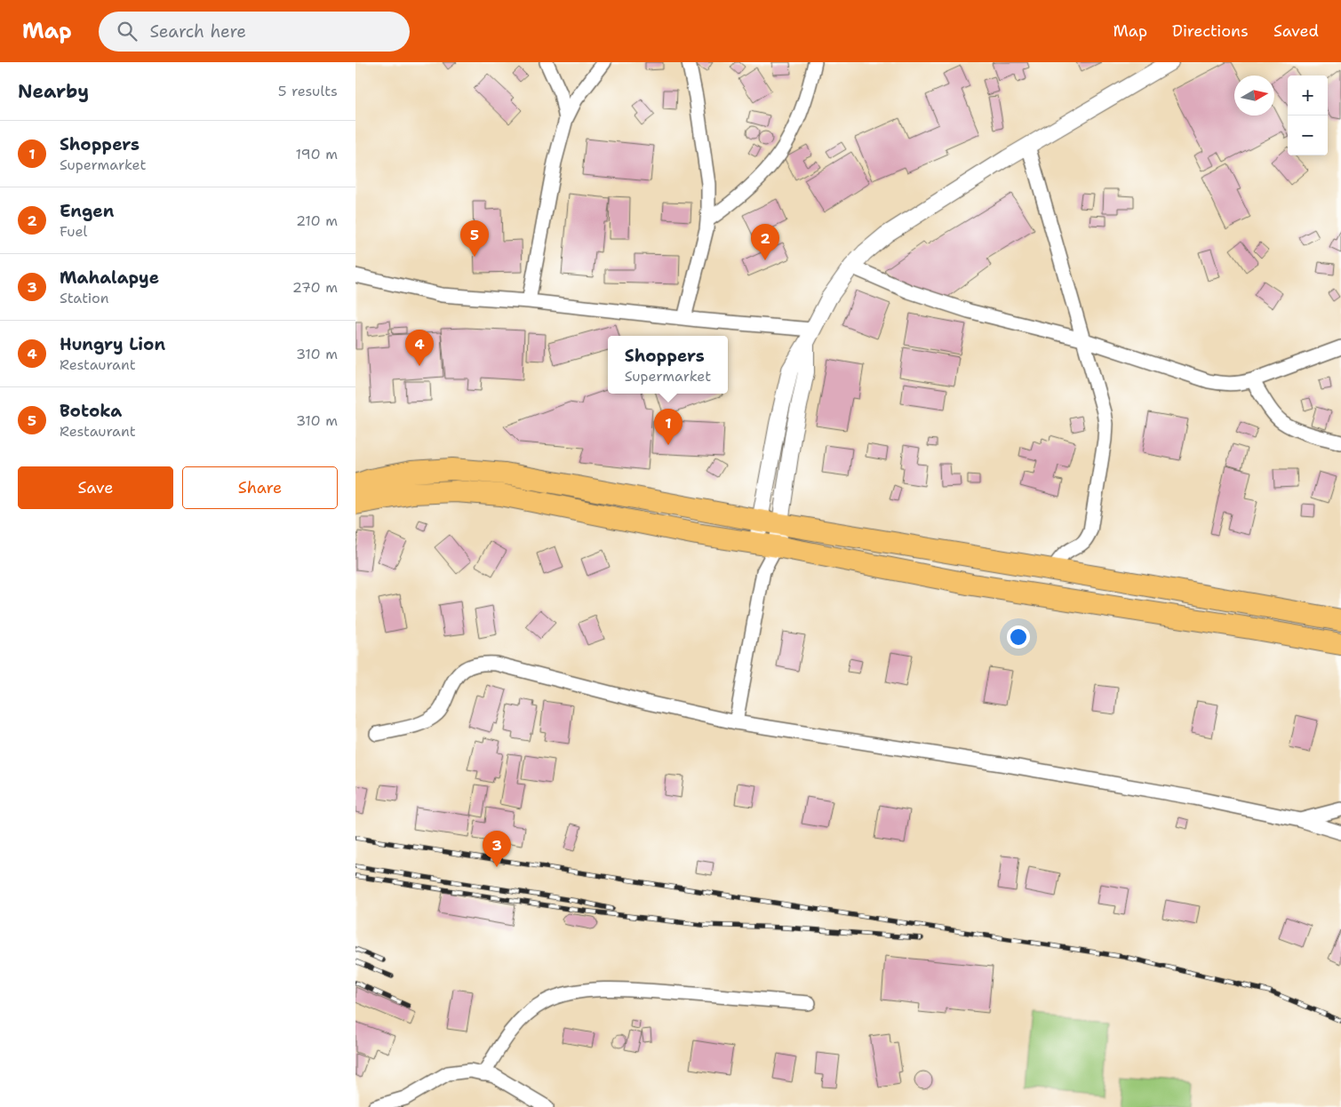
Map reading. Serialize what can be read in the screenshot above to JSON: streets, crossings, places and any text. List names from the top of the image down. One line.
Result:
{"north":"right","page":{"header":"Map","search":"Search here","nav":["Map","Directions","Saved"],"heading":["Nearby","5 results"],"map_buttons":["+","−"],"list":[{"mark":"1","name":"Shoppers","note":"Supermarket","value":"190 m"},{"mark":"2","name":"Engen","note":"Fuel","value":"210 m"},{"mark":"3","name":"Mahalapye","note":"Station","value":"270 m"},{"mark":"4","name":"Hungry Lion","note":"Restaurant","value":"310 m"},{"mark":"5","name":"Botoka","note":"Restaurant","value":"310 m"}],"pins":["5","2","4","1","3"],"popup":["Shoppers","Supermarket"],"buttons":["Save","Share"]}}
